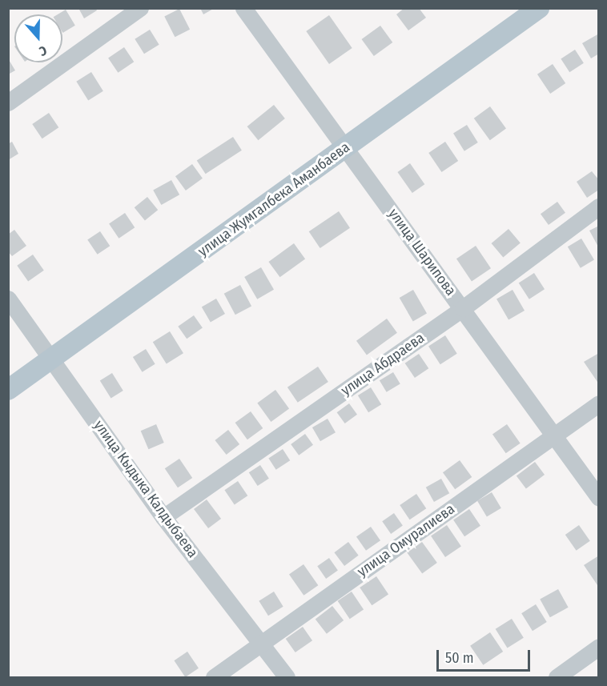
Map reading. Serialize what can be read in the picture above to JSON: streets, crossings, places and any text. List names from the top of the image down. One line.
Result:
{"streets":{"main road":["улица Жумгалбека Аманбаева"],"street":["улица Шарипова","улица Абдраева","улица Кыдыка Калдыбаева","улица Омуралиева"]},"crossings":[["улица Жумгалбека Аманбаева","улица Шарипова"],["улица Жумгалбека Аманбаева","улица Кыдыка Калдыбаева"],["улица Шарипова","улица Абдраева"],["улица Шарипова","улица Омуралиева"],["улица Абдраева","улица Кыдыка Калдыбаева"],["улица Кыдыка Калдыбаева","улица Омуралиева"]],"scale_bar":"50 m","north":"bottom"}
